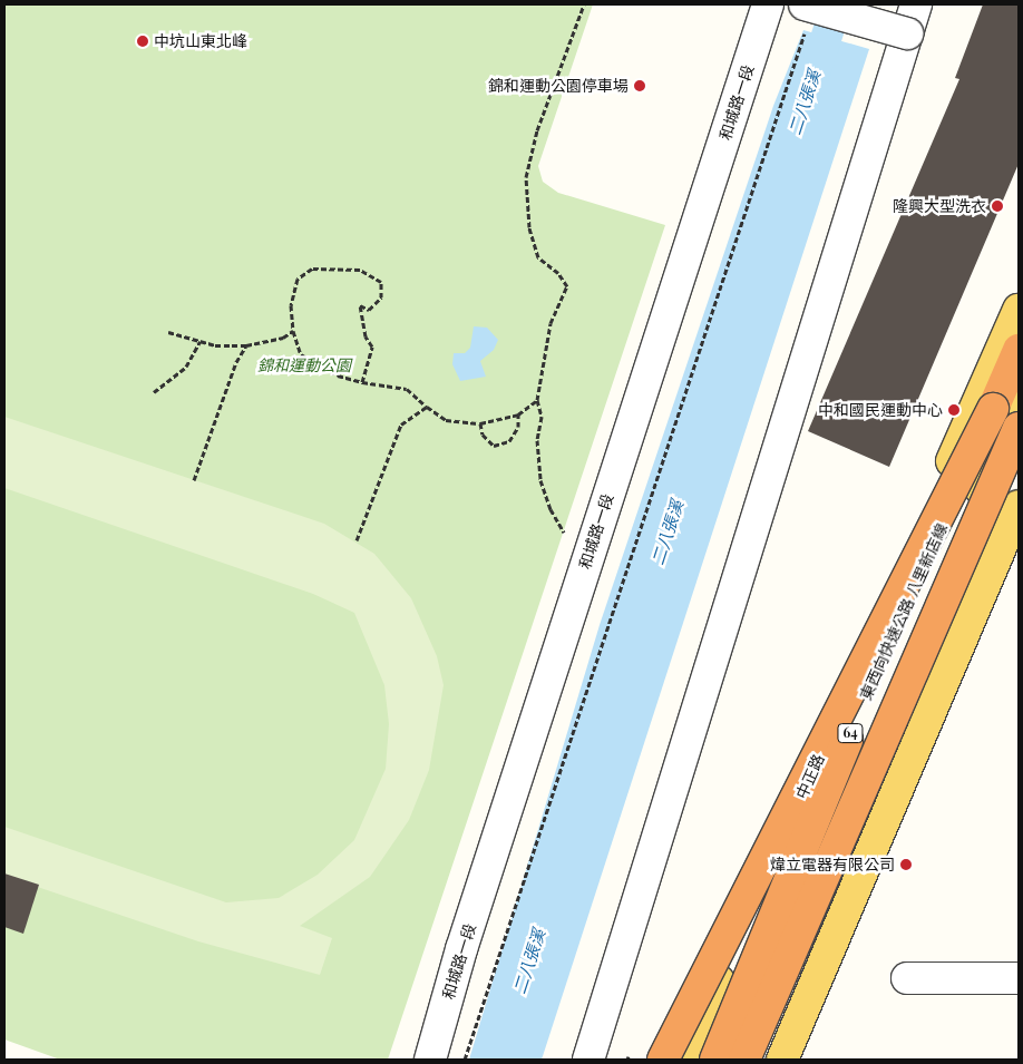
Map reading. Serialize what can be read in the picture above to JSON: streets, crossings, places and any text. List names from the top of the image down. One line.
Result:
{"streets":{"highway":["東西向快速公路 八里新店線","64"],"main road":["中正路"],"street":["和城路一段"]},"crossings":[["東西向快速公路 八里新店線","中正路"]],"water":["二八張溪"],"parks":["錦和運動公園"],"places":["中坑山東北峰","錦和運動公園停車場","隆興大型洗衣","中和國民運動中心","煒立電器有限公司"]}
